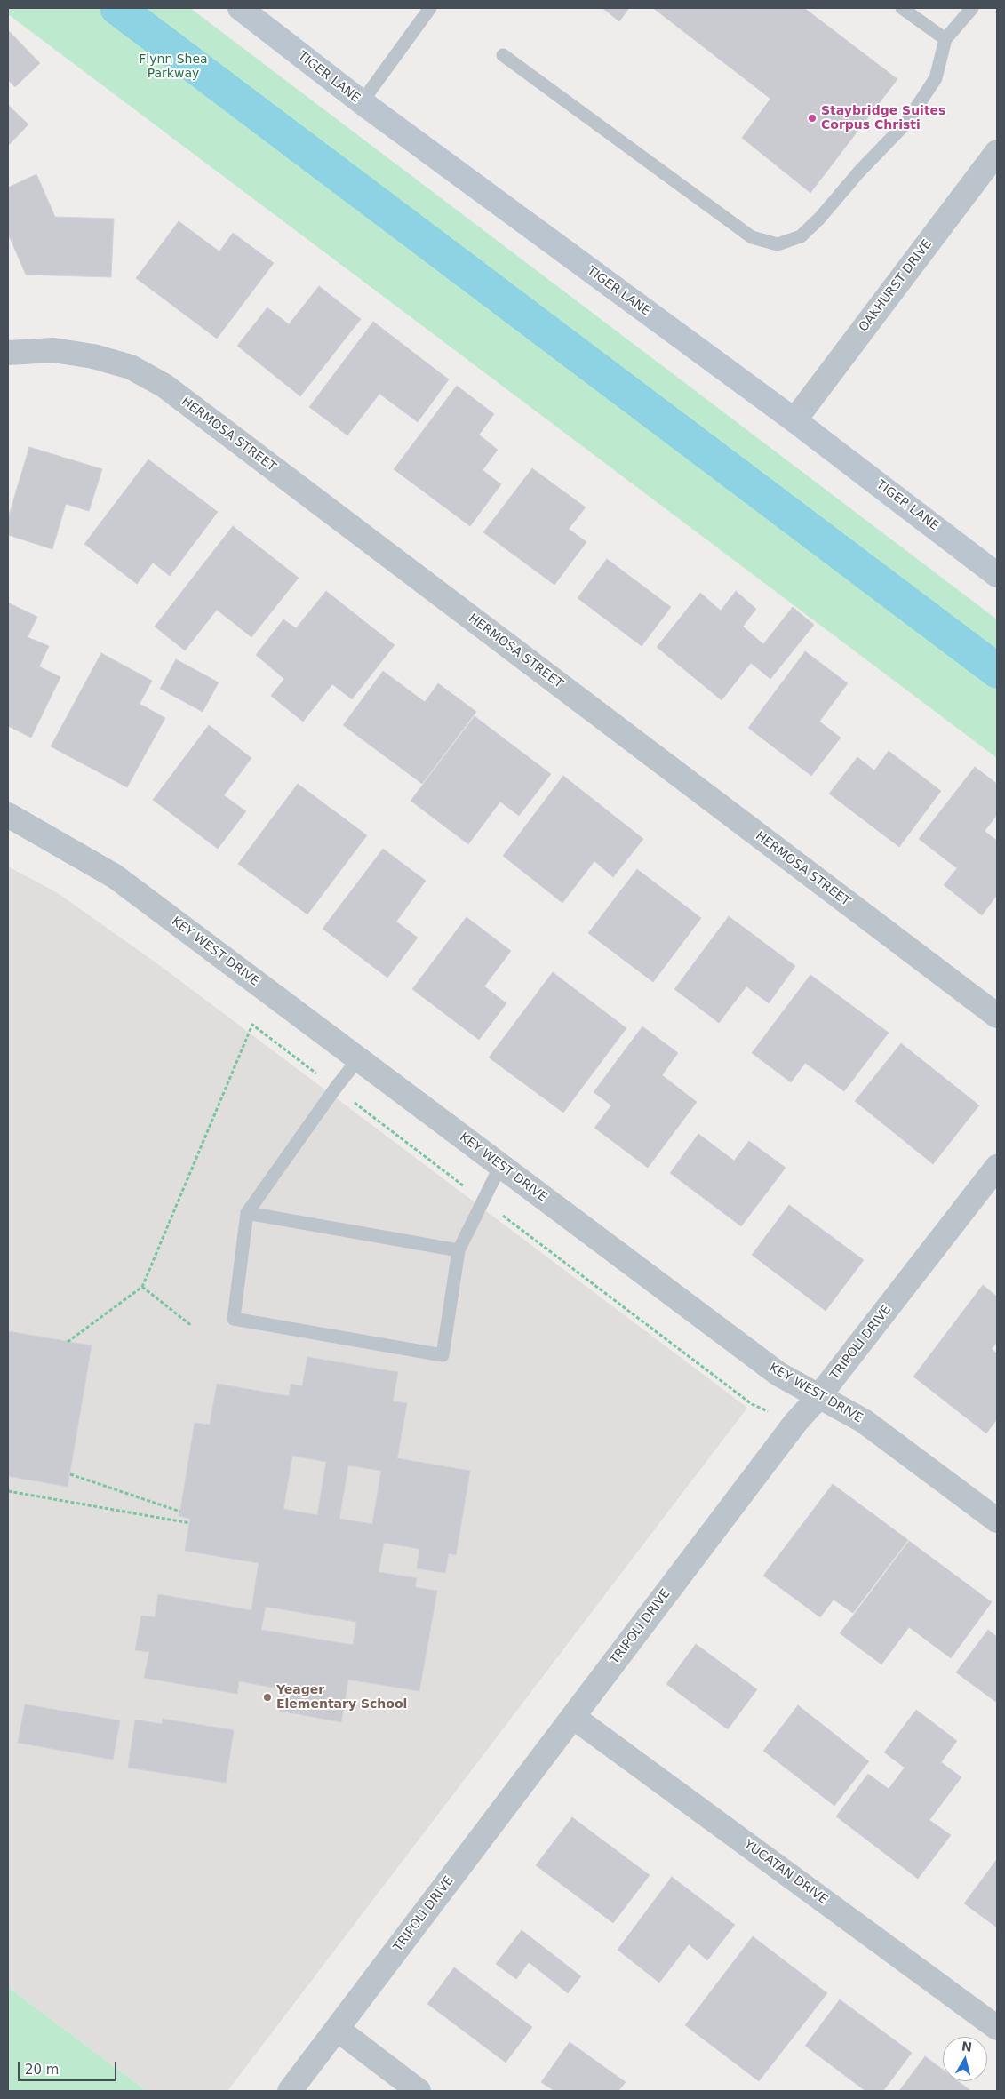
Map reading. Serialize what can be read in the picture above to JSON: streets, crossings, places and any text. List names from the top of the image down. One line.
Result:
{"streets":{"street":["TIGER LANE","OAKHURST DRIVE","HERMOSA STREET","KEY WEST DRIVE","TRIPOLI DRIVE","YUCATAN DRIVE"]},"crossings":[["TIGER LANE","OAKHURST DRIVE"],["KEY WEST DRIVE","TRIPOLI DRIVE"],["TRIPOLI DRIVE","YUCATAN DRIVE"]],"parks":["Flynn Shea Parkway"],"places":["Staybridge Suites Corpus Christi","Yeager Elementary School"],"scale_bar":"20 m","north":"top"}
